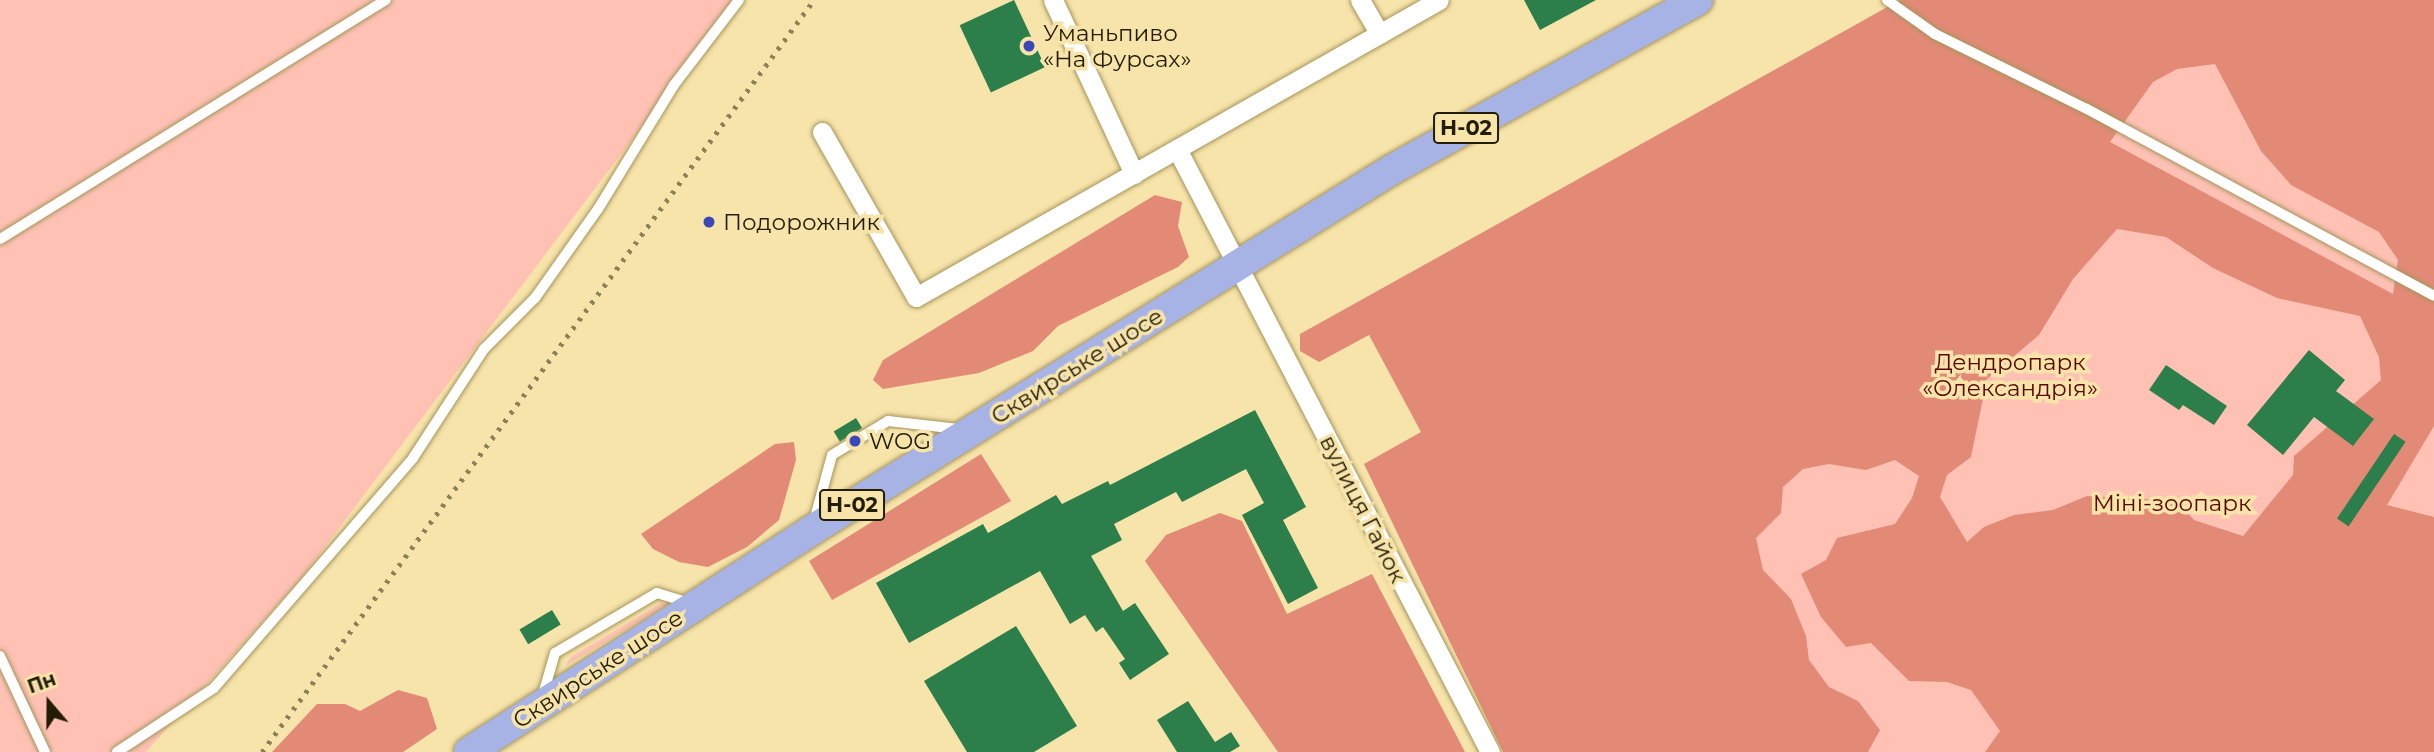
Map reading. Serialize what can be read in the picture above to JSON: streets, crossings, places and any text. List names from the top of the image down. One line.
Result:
{"streets":{"main road":["Н-02","Сквирське шосе"],"street":["вулиця Гайок"]},"crossings":[["Сквирське шосе","вулиця Гайок"]],"parks":["Дендропарк «Олександрія»","Міні-зоопарк"],"places":["Уманьпиво «На Фурсах»","Подорожник","WOG"],"north":"top"}
